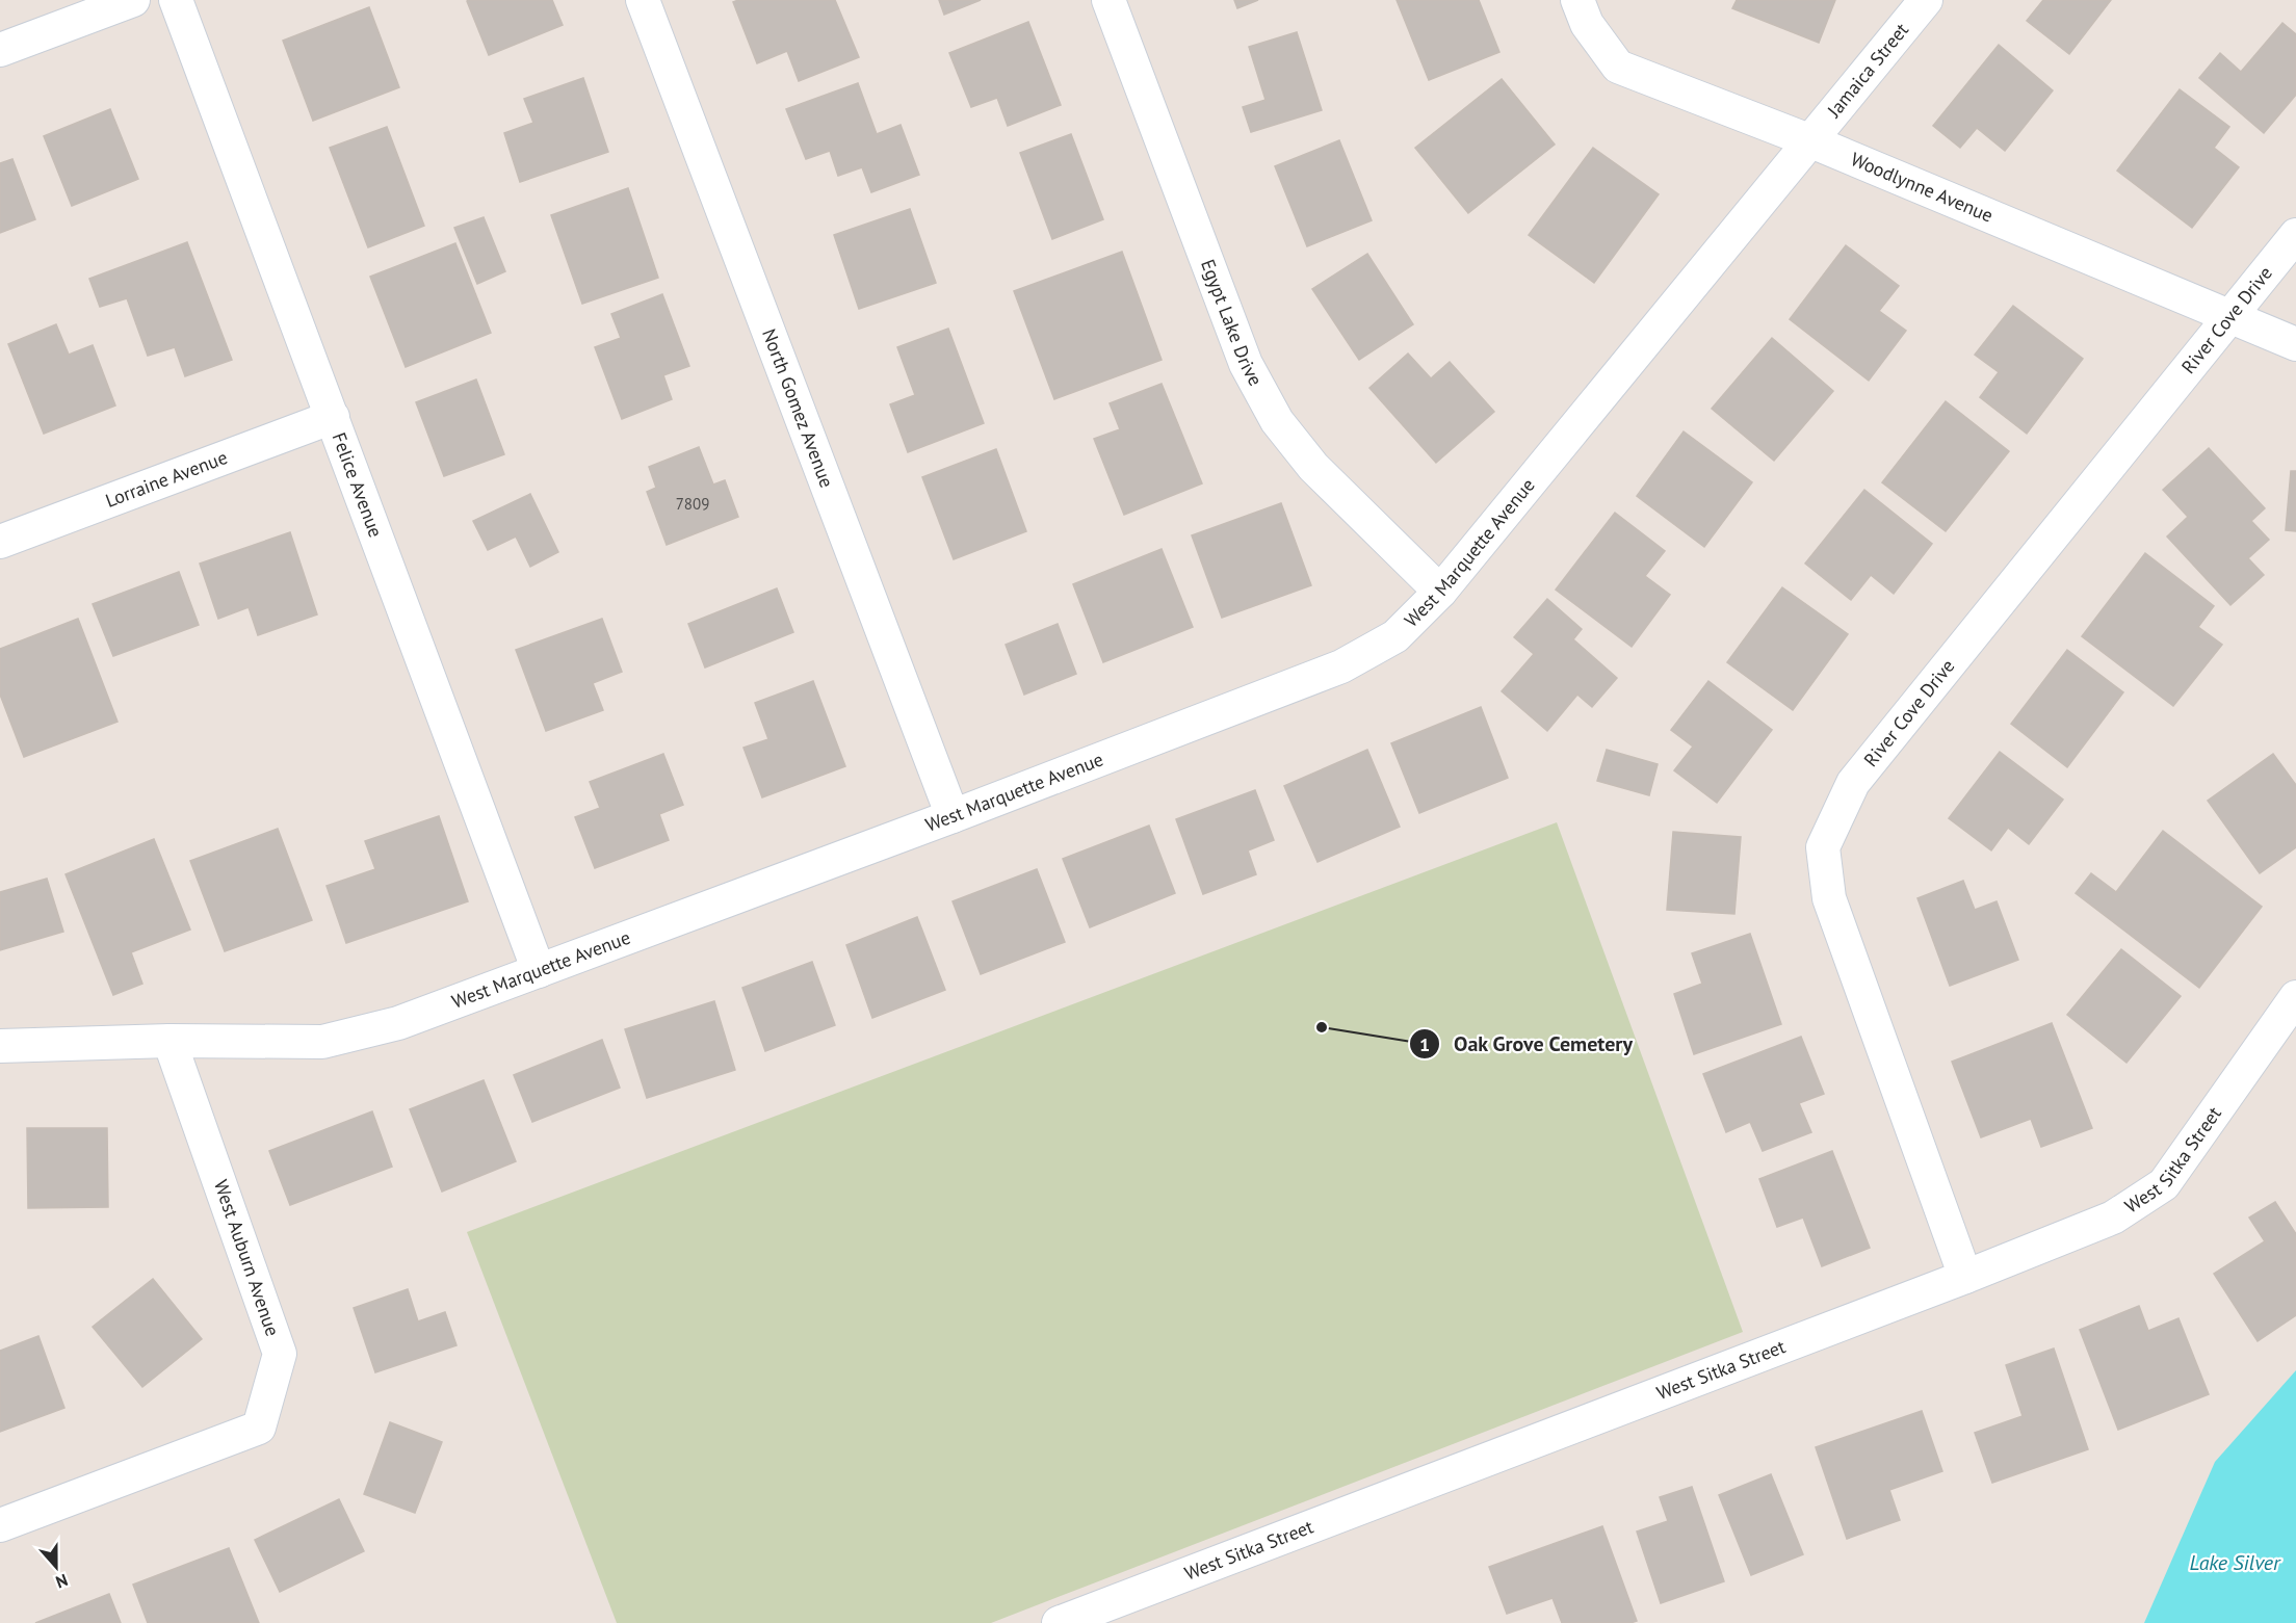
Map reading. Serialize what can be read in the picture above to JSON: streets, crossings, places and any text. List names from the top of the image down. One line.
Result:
{"streets":{"street":["Jamaica Street","Woodlynne Avenue","River Cove Drive","Egypt Lake Drive","North Gomez Avenue","Lorraine Avenue","Felice Avenue","West Marquette Avenue","West Sitka Street","West Auburn Avenue"]},"crossings":[["Jamaica Street","Woodlynne Avenue"],["Jamaica Street","West Marquette Avenue"],["Woodlynne Avenue","River Cove Drive"],["Woodlynne Avenue","West Marquette Avenue"],["River Cove Drive","West Sitka Street"],["Egypt Lake Drive","West Marquette Avenue"],["North Gomez Avenue","West Marquette Avenue"],["Lorraine Avenue","Felice Avenue"],["Felice Avenue","West Marquette Avenue"],["West Marquette Avenue","West Auburn Avenue"]],"water":["Lake Silver"],"places":["Oak Grove Cemetery"],"house_numbers":["7809"],"north":"bottom"}
